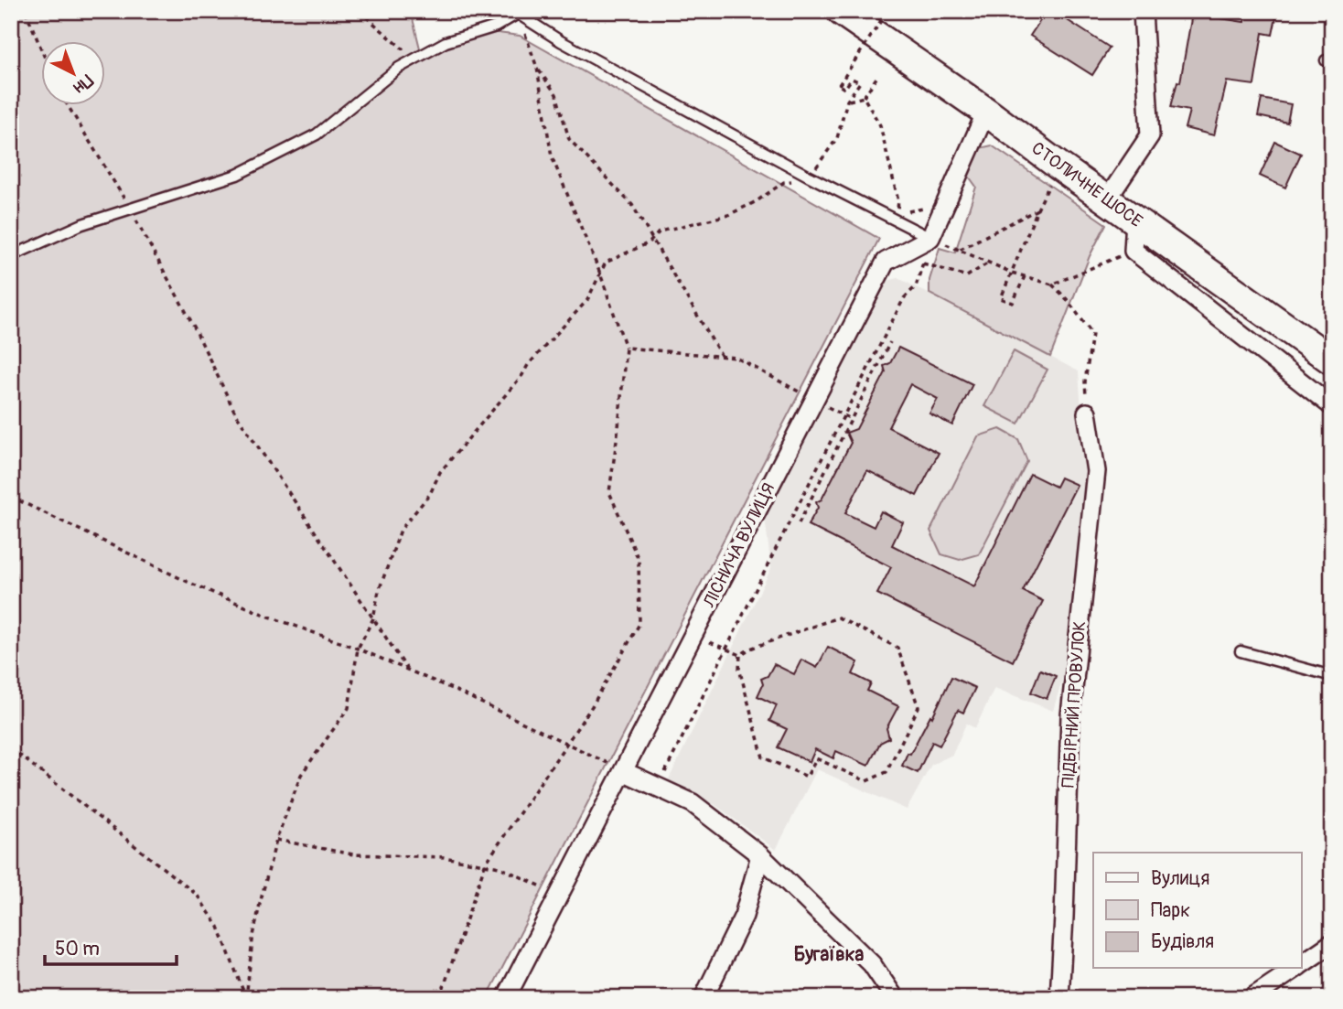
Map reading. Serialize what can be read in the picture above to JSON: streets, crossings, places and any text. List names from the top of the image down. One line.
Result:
{"streets":{"main road":["СТОЛИЧНЕ ШОСЕ"],"street":["ЛІСНИЧА ВУЛИЦЯ","ПІДБІРНИЙ ПРОВУЛОК"]},"districts":["Бугаївка"],"legend":["Вулиця","Парк","Будівля"],"scale_bar":"50 m","north":"bottom right"}
